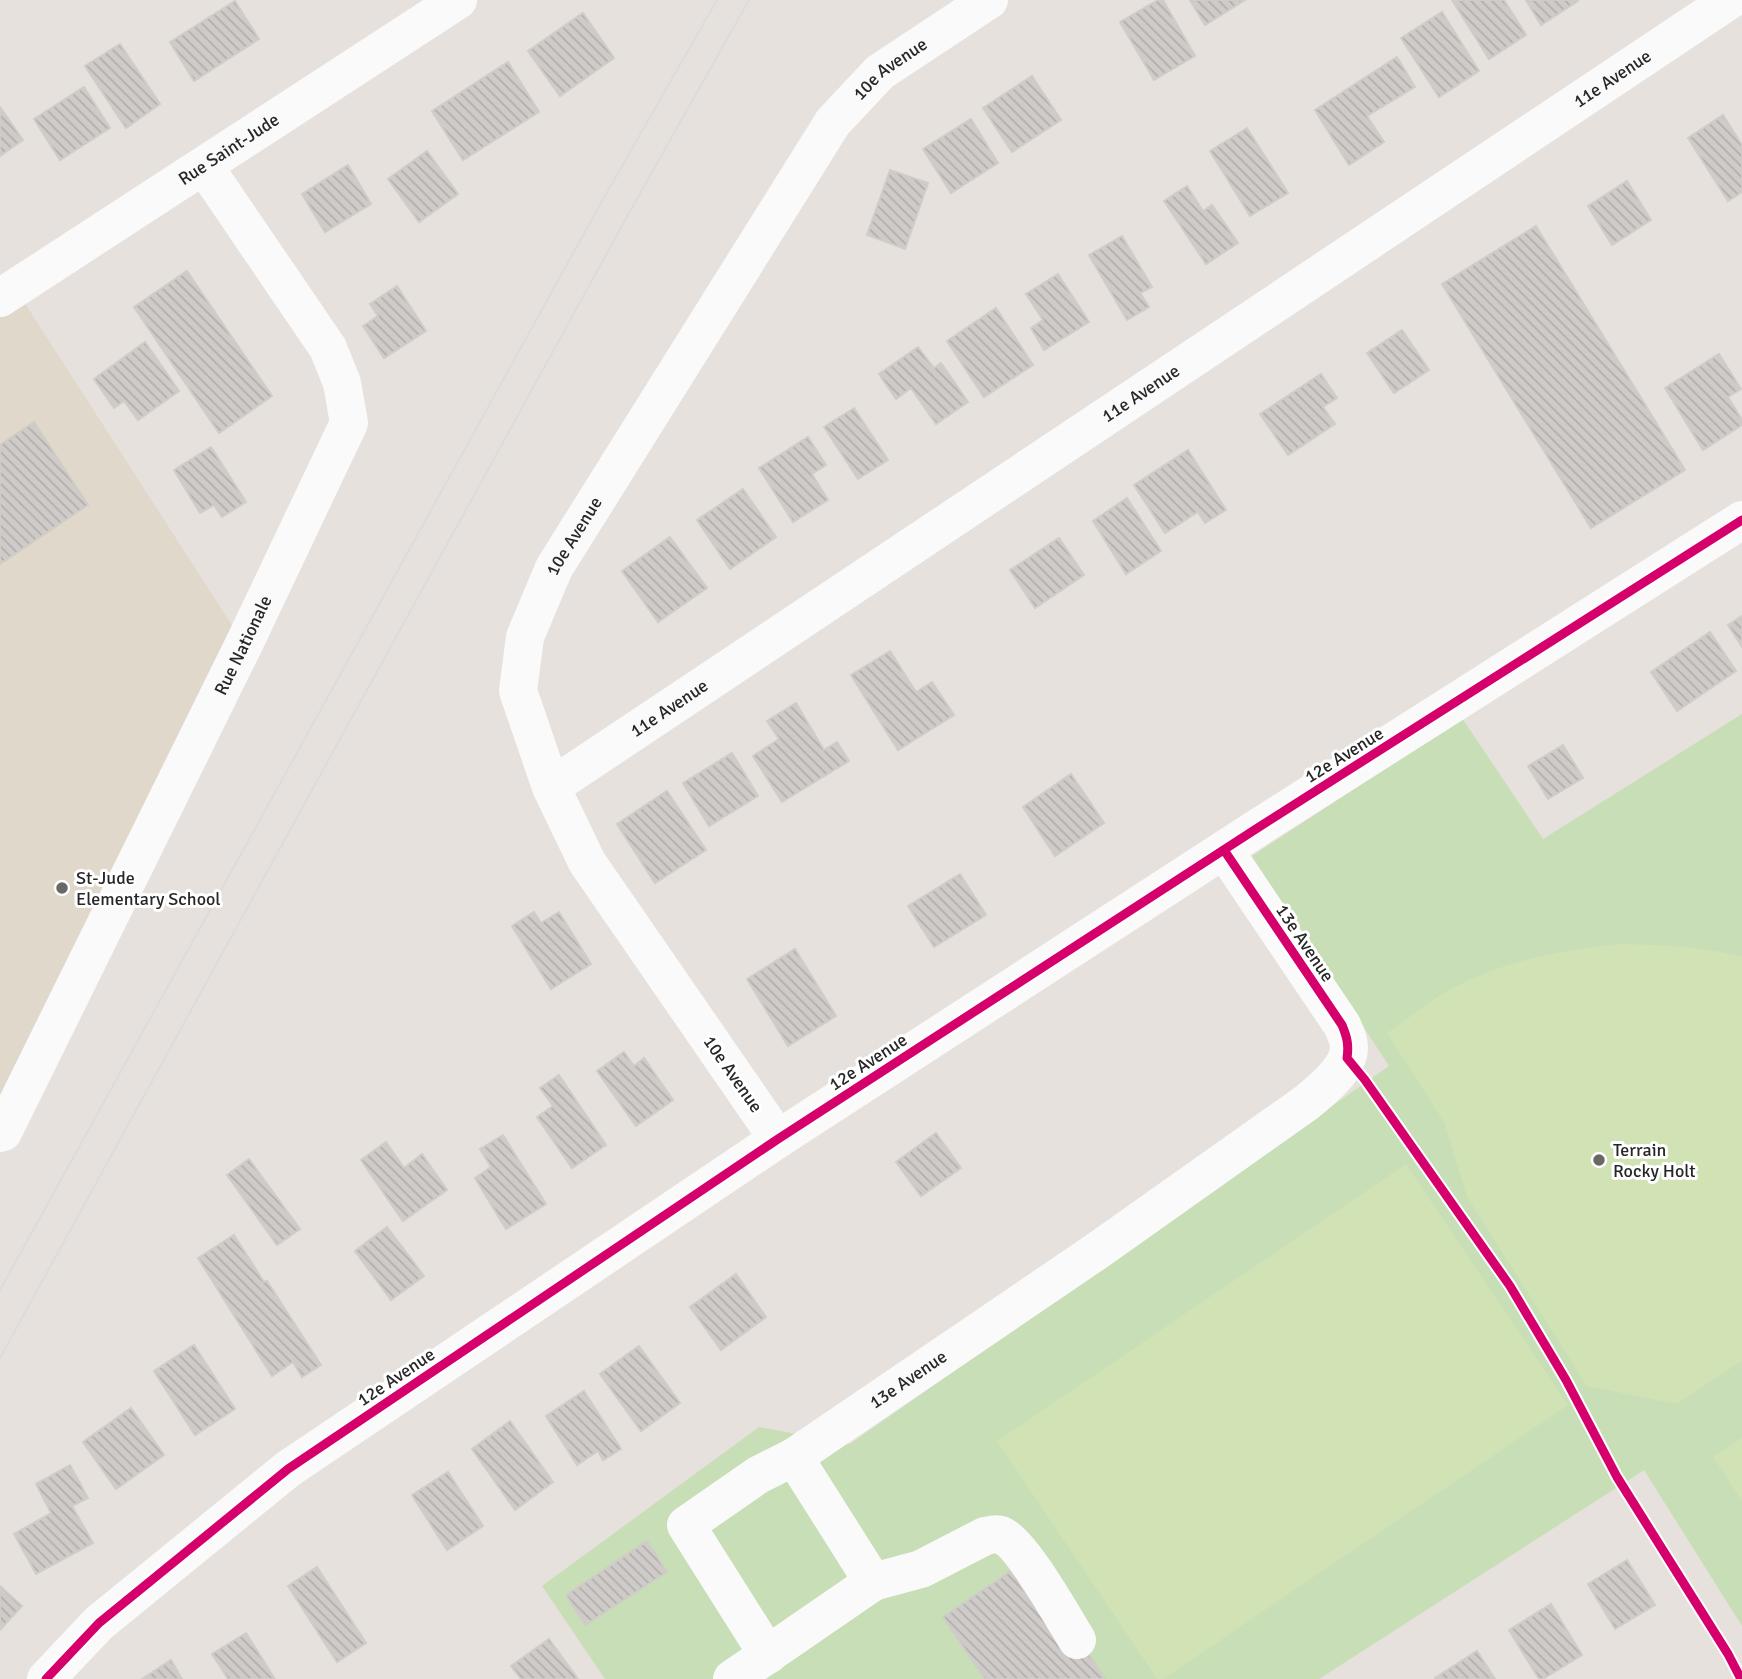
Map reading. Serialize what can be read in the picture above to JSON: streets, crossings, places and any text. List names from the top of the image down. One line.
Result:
{"streets":{"street":["10e Avenue","11e Avenue","Rue Saint-Jude","Rue Nationale","12e Avenue","13e Avenue"]},"crossings":[["10e Avenue","11e Avenue"],["10e Avenue","12e Avenue"],["Rue Saint-Jude","Rue Nationale"],["12e Avenue","13e Avenue"]],"places":["St-Jude Elementary School","Terrain Rocky Holt"]}
